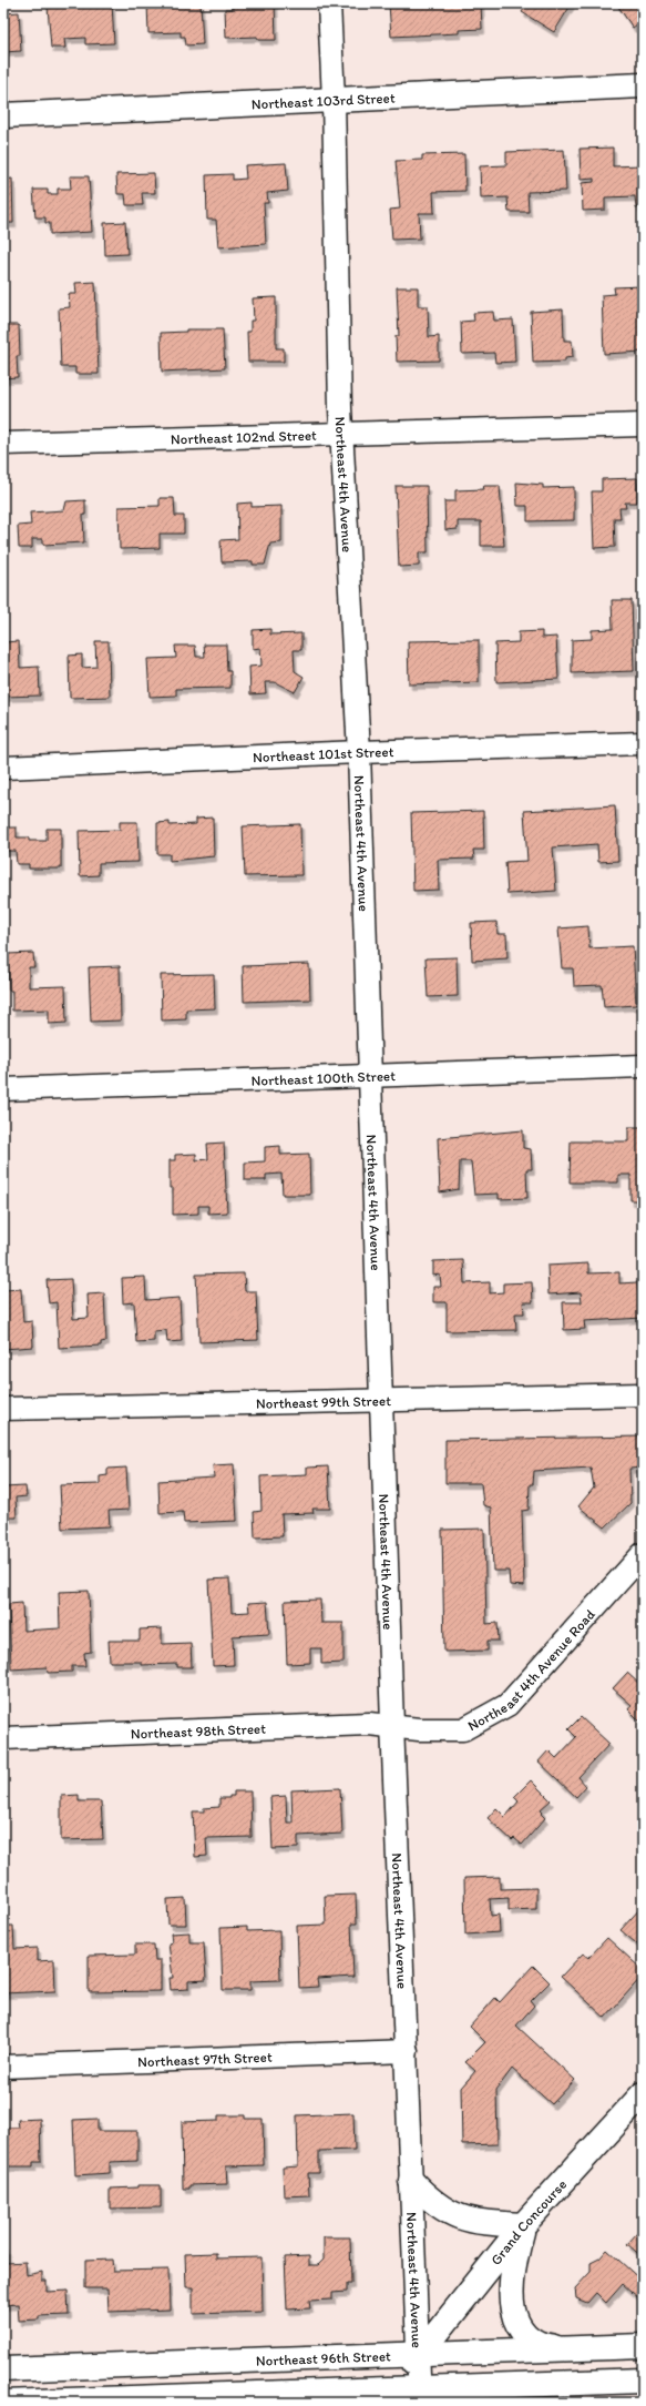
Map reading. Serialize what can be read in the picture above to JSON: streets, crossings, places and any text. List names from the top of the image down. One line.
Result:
{"streets":{"street":["Northeast 103rd Street","Northeast 102nd Street","Northeast 4th Avenue","Northeast 101st Street","Northeast 100th Street","Northeast 99th Street","Northeast 4th Avenue Road","Northeast 98th Street","Northeast 97th Street","Grand Concourse","Northeast 96th Street"]},"crossings":[["Northeast 103rd Street","Northeast 4th Avenue"],["Northeast 102nd Street","Northeast 4th Avenue"],["Northeast 4th Avenue","Northeast 101st Street"],["Northeast 4th Avenue","Northeast 100th Street"],["Northeast 4th Avenue","Northeast 99th Street"],["Northeast 4th Avenue","Northeast 4th Avenue Road"],["Northeast 4th Avenue","Northeast 98th Street"],["Northeast 4th Avenue","Northeast 97th Street"],["Northeast 4th Avenue","Grand Concourse"],["Northeast 4th Avenue","Northeast 96th Street"],["Northeast 4th Avenue Road","Northeast 98th Street"],["Grand Concourse","Northeast 96th Street"]]}
